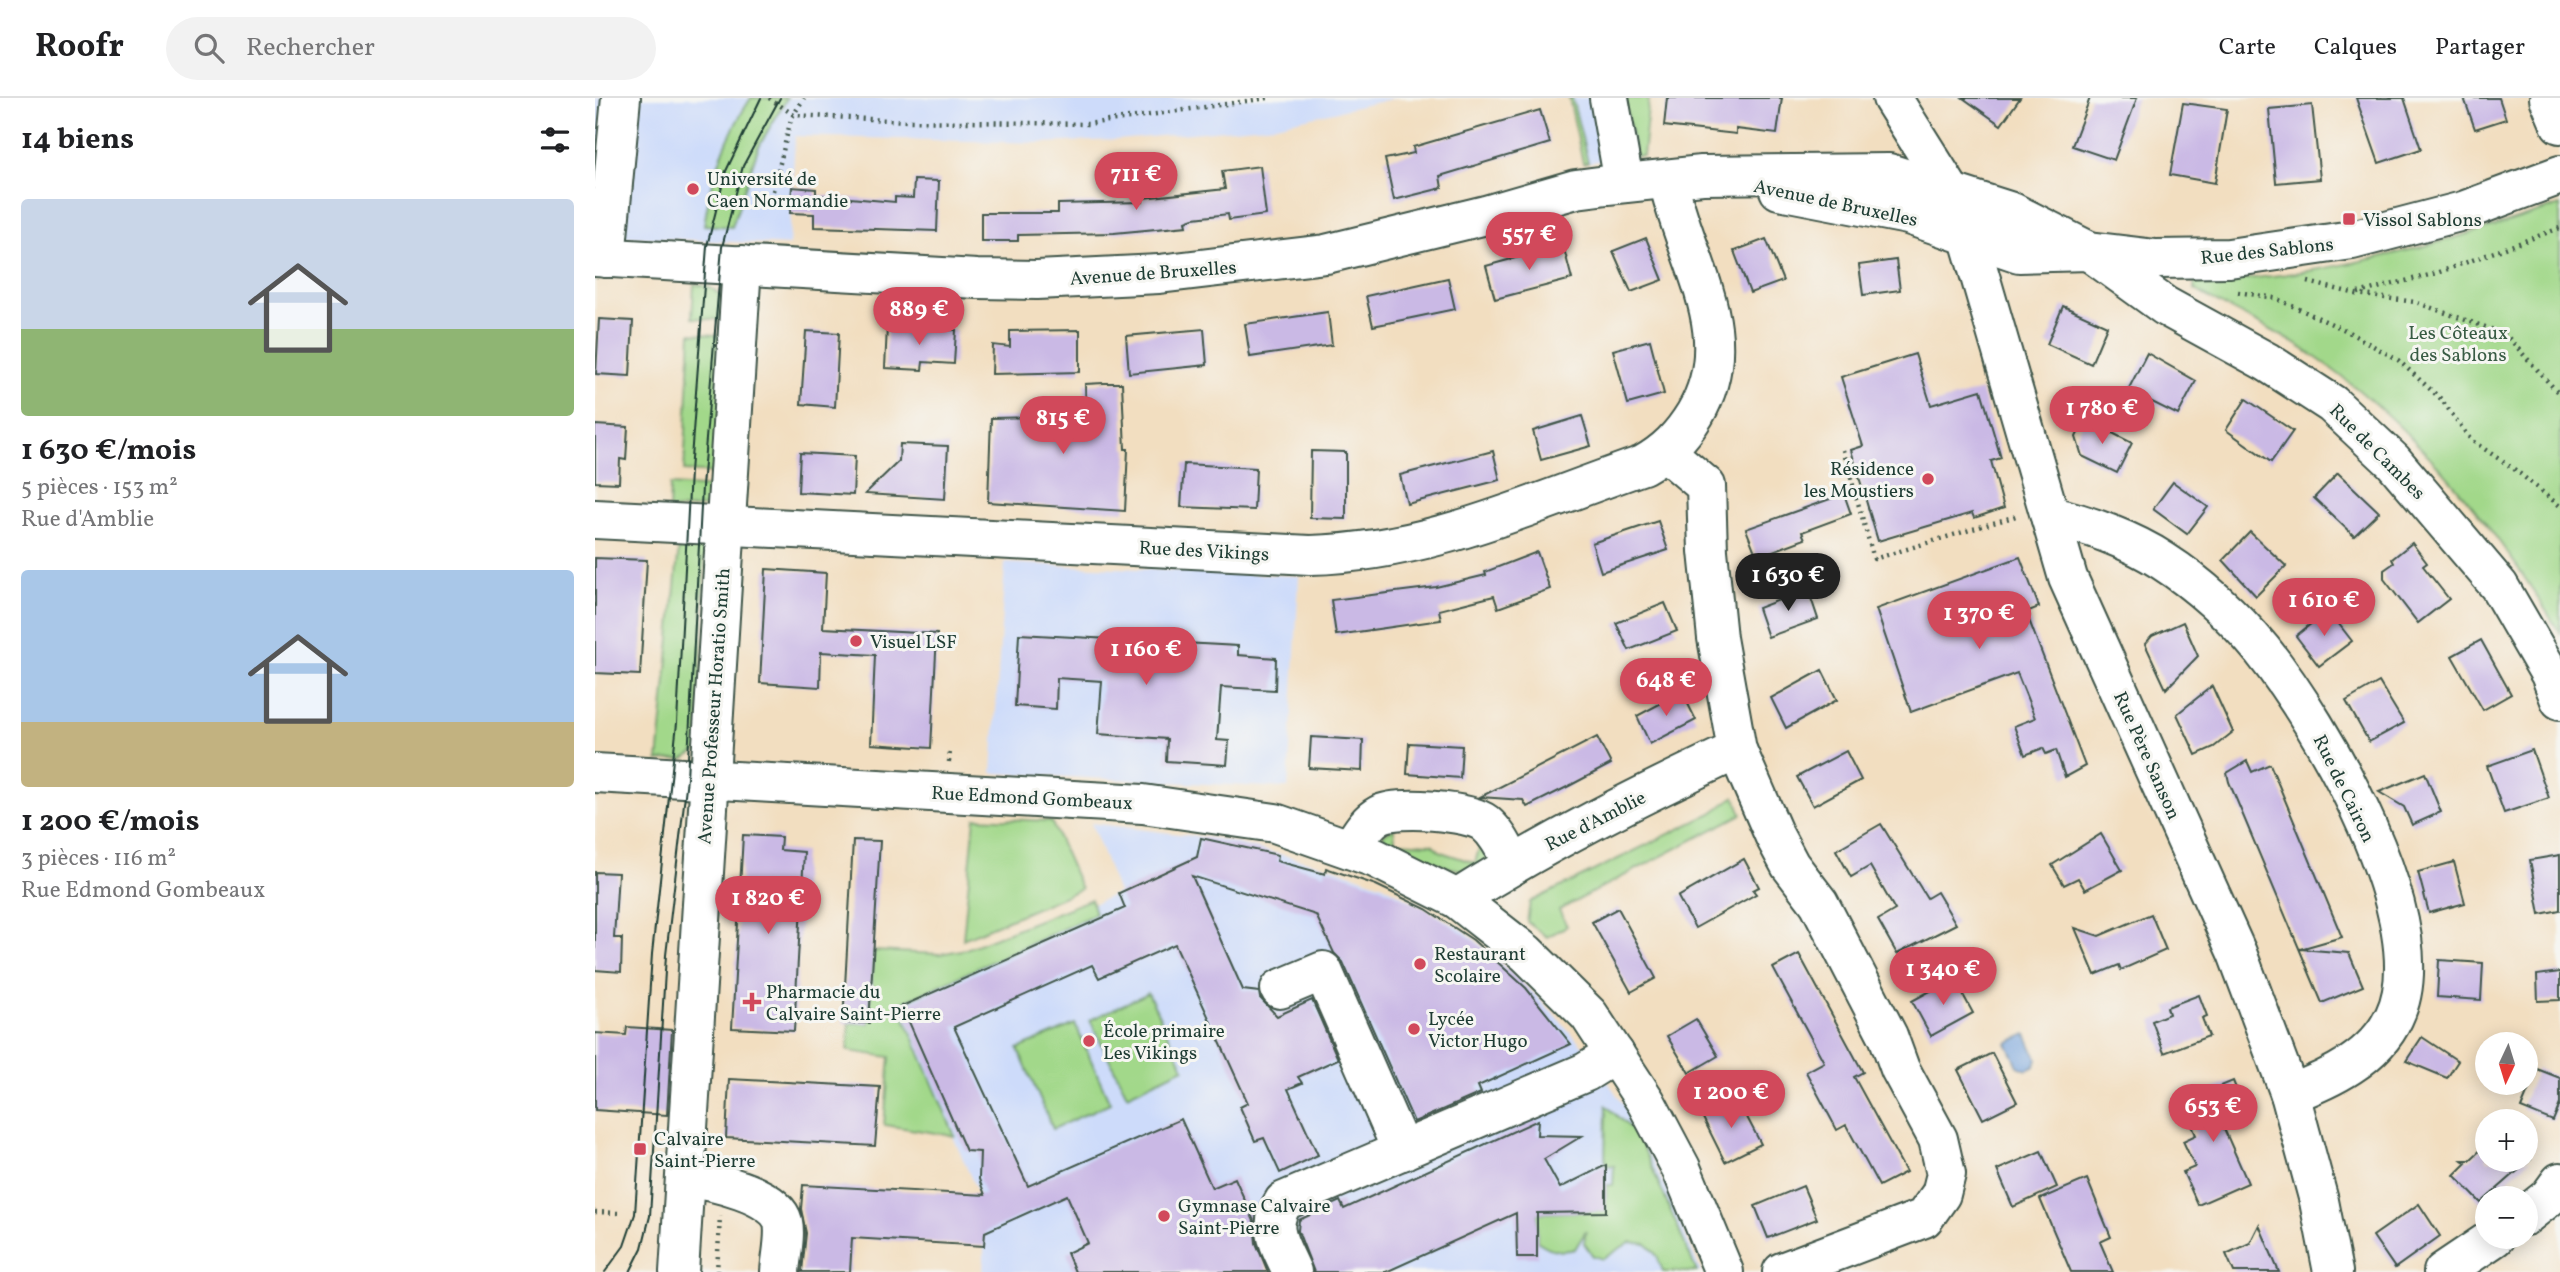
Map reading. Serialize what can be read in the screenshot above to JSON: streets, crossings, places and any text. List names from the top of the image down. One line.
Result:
{"streets":{"street":["Avenue de Bruxelles","Rue des Sablons","Rue de Cambes","Rue des Vikings","Avenue Professeur Horatio Smith","Rue Père Sanson","Rue de Cairon","Rue Edmond Gombeaux","Rue d'Amblie"]},"crossings":[["Avenue de Bruxelles","Rue des Sablons"],["Avenue de Bruxelles","Avenue Professeur Horatio Smith"],["Avenue de Bruxelles","Rue Père Sanson"],["Rue des Sablons","Rue de Cambes"],["Rue des Sablons","Rue Père Sanson"],["Rue des Vikings","Avenue Professeur Horatio Smith"],["Avenue Professeur Horatio Smith","Rue Edmond Gombeaux"],["Rue Père Sanson","Rue de Cairon"],["Rue Edmond Gombeaux","Rue d'Amblie"]],"parks":["Les Côteaux des Sablons"],"places":{"other":["Université de Caen Normandie","Résidence les Moustiers","Visuel LSF","Restaurant Scolaire","Lycée Victor Hugo","École primaire Les Vikings","Gymnase Calvaire Saint-Pierre"],"transit":["Vissol Sablons","Calvaire Saint-Pierre"],"health":["Pharmacie du Calvaire Saint-Pierre"]},"north":"bottom","page":{"header":"Roofr","search":"Rechercher","nav":["Carte","Calques","Partager"],"heading":"14 biens","price":["711 €","557 €","889 €","1 780 €","815 €","1 630 €","1 610 €","1 370 €","1 160 €","648 €","1 820 €","1 340 €","1 200 €","653 €"],"list":[{"name":"1 630 €/mois","note":"5 pièces · 153 m² · Rue d'Amblie"},{"name":"1 200 €/mois","note":"3 pièces · 116 m² · Rue Edmond Gombeaux"}],"map_buttons":["+","−"]}}
